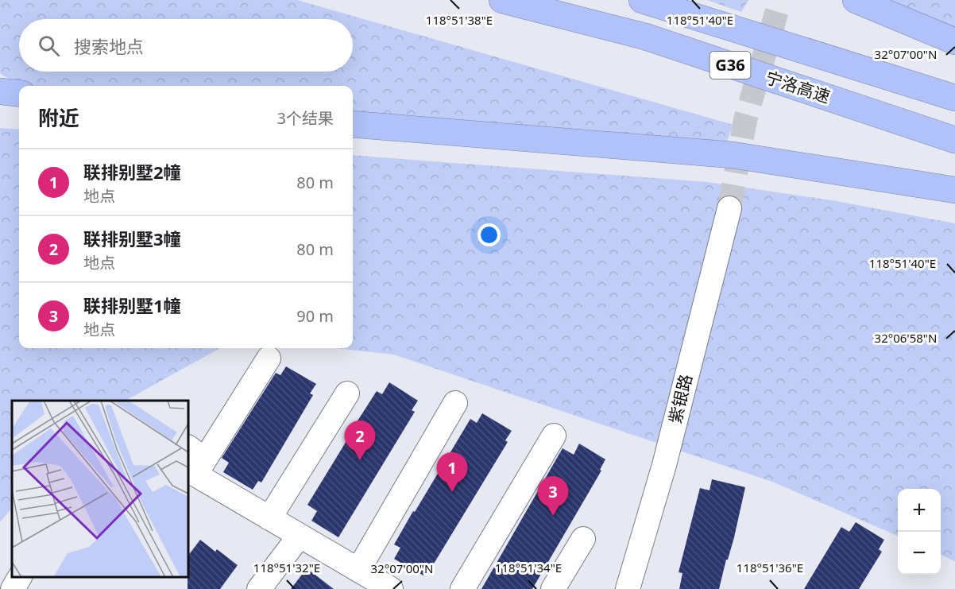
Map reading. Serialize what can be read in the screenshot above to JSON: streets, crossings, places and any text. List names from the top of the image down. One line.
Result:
{"streets":{"highway":["G36","宁洛高速"],"lane":["紫银路"]},"page":{"search":"搜索地点","heading":["附近","3个结果"],"list":[{"mark":"1","name":"联排别墅2幢","note":"地点","value":"80 m"},{"mark":"2","name":"联排别墅3幢","note":"地点","value":"80 m"},{"mark":"3","name":"联排别墅1幢","note":"地点","value":"90 m"}],"pins":["2","1","3"],"map_buttons":["+","−"]},"coordinates":["118°51'40\"E","118°51'38\"E","32°07'00\"N","32°06'58\"N","118°51'32\"E","118°51'34\"E","118°51'36\"E"]}
